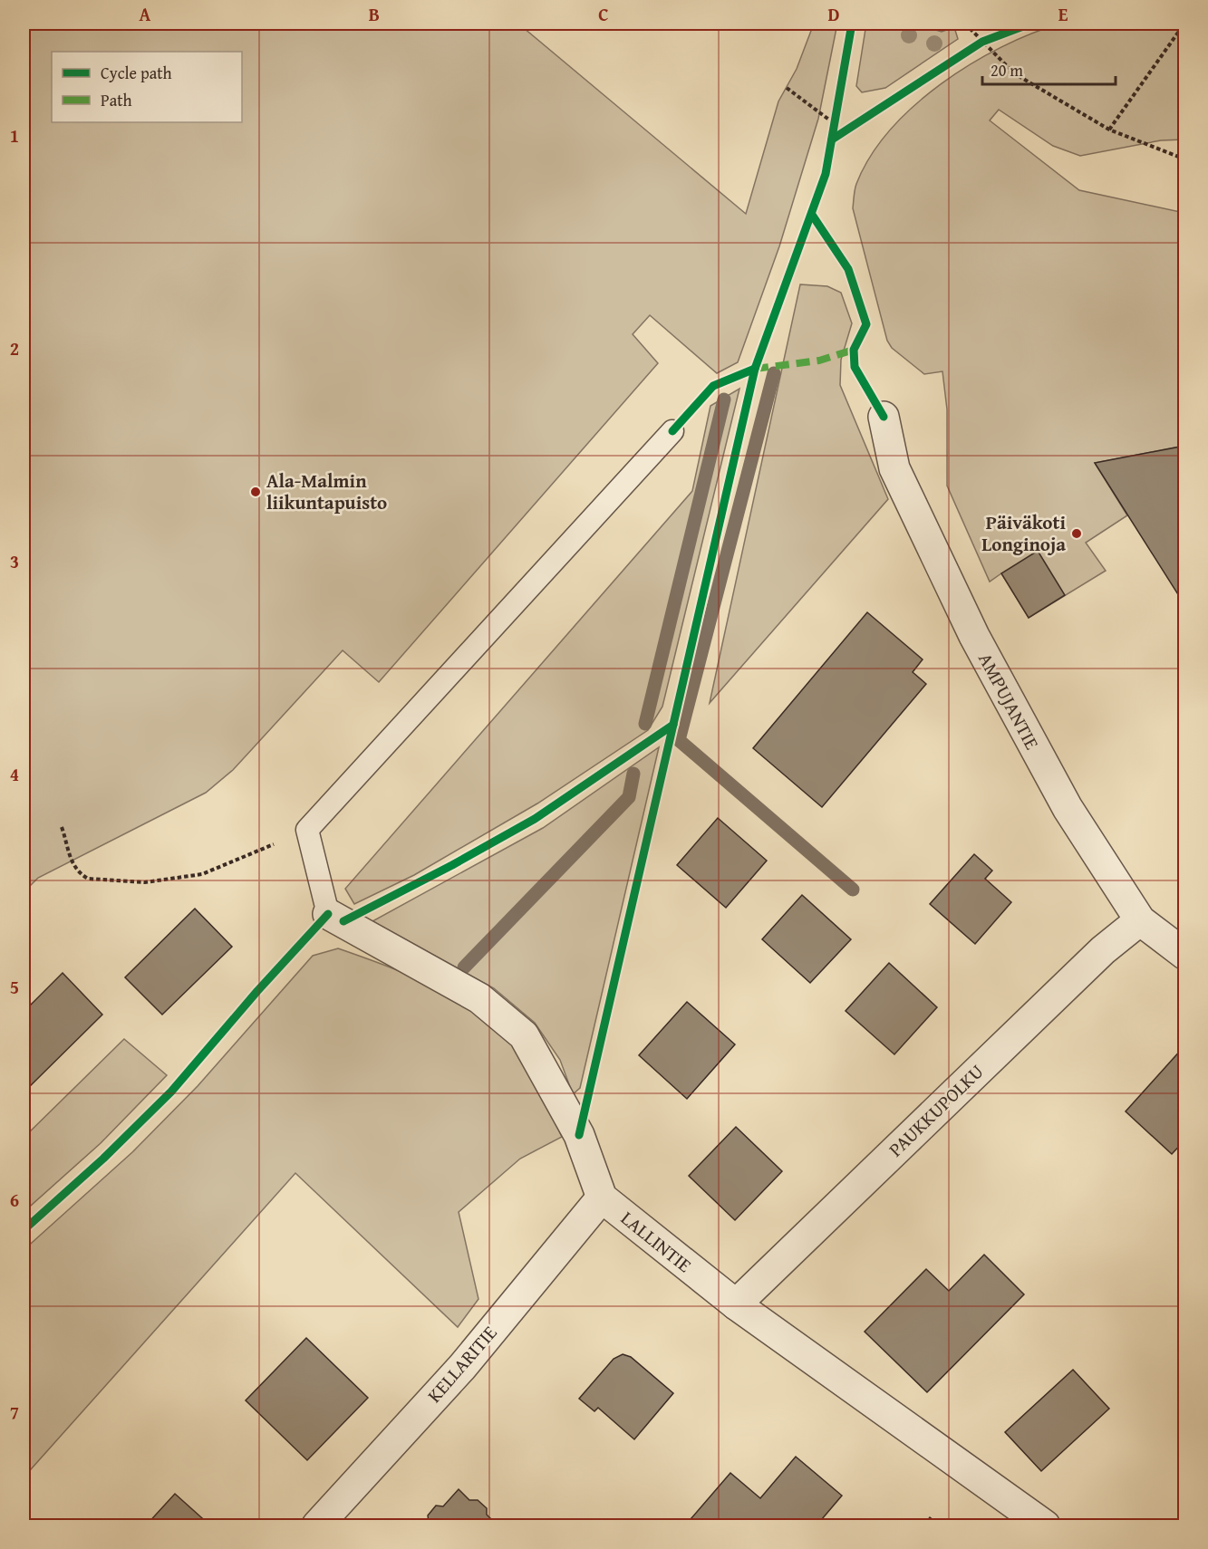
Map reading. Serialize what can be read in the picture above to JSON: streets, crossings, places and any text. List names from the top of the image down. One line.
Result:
{"streets":{"street":["AMPUJANTIE","PAUKKUPOLKU","LALLINTIE","KELLARITIE"]},"crossings":[["AMPUJANTIE","PAUKKUPOLKU"],["PAUKKUPOLKU","LALLINTIE"],["LALLINTIE","KELLARITIE"]],"places":["Ala-Malmin liikuntapuisto","Päiväkoti Longinoja"],"legend":["Cycle path","Path"],"scale_bar":"20 m","grid":{"columns":["A","B","C","D","E"],"rows":["1","2","3","4","5","6","7"]}}
